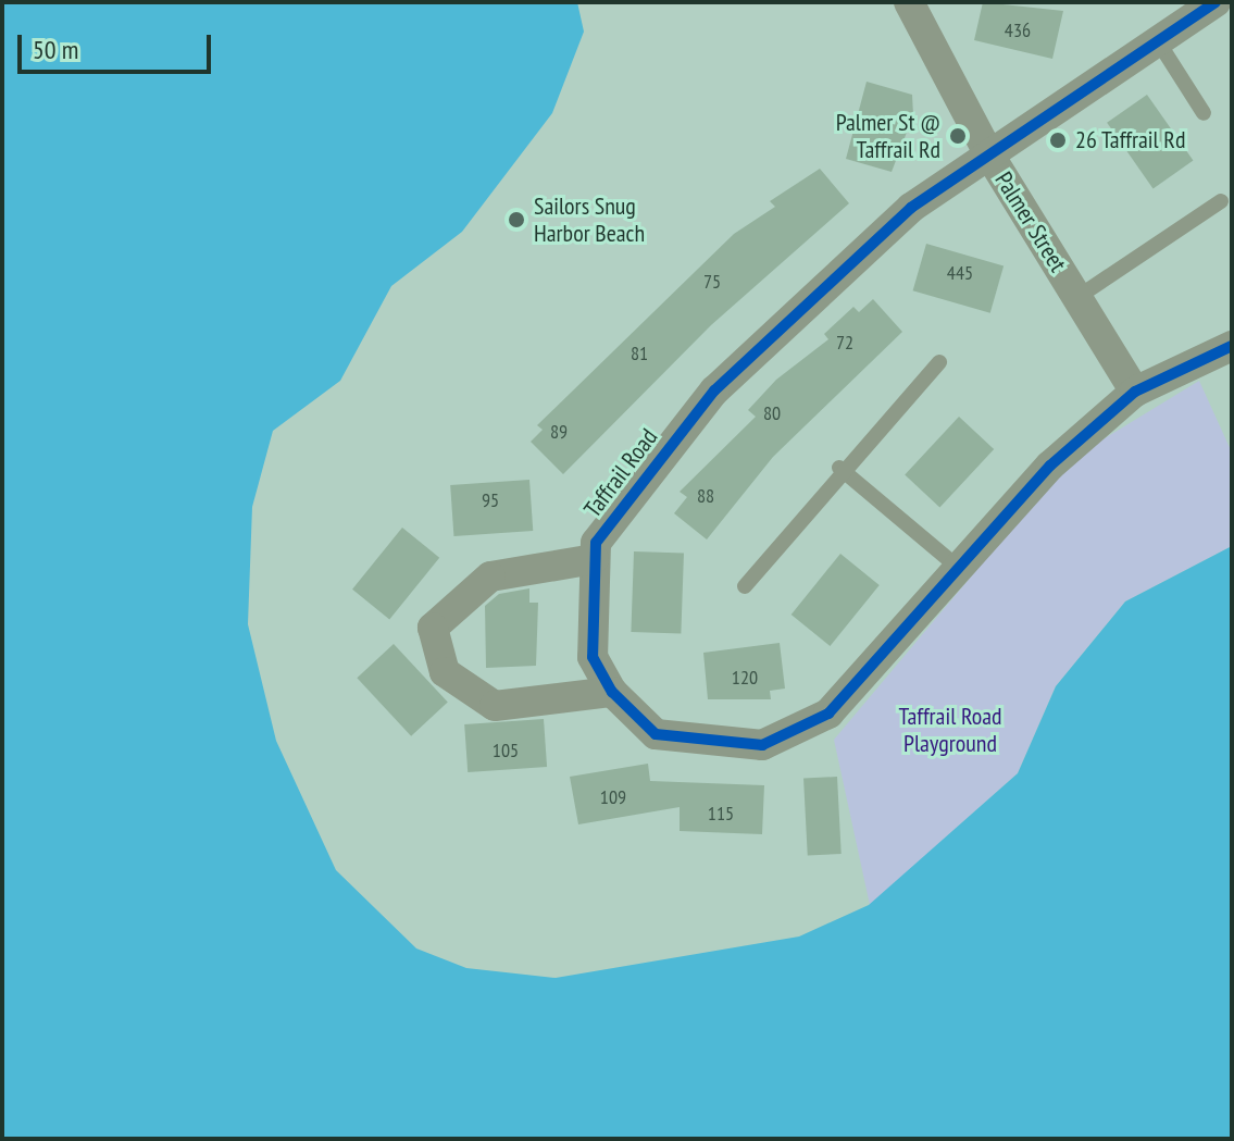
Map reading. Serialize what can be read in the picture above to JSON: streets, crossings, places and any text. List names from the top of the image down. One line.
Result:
{"streets":{"street":["Palmer Street","Taffrail Road"]},"crossings":[["Palmer Street","Taffrail Road"]],"parks":["Taffrail Road Playground"],"places":["Palmer St @ Taffrail Rd","26 Taffrail Rd","Sailors Snug Harbor Beach"],"house_numbers":["436","445","75","72","81","80","89","88","95","120","105","109","115"],"scale_bar":"50 m"}
